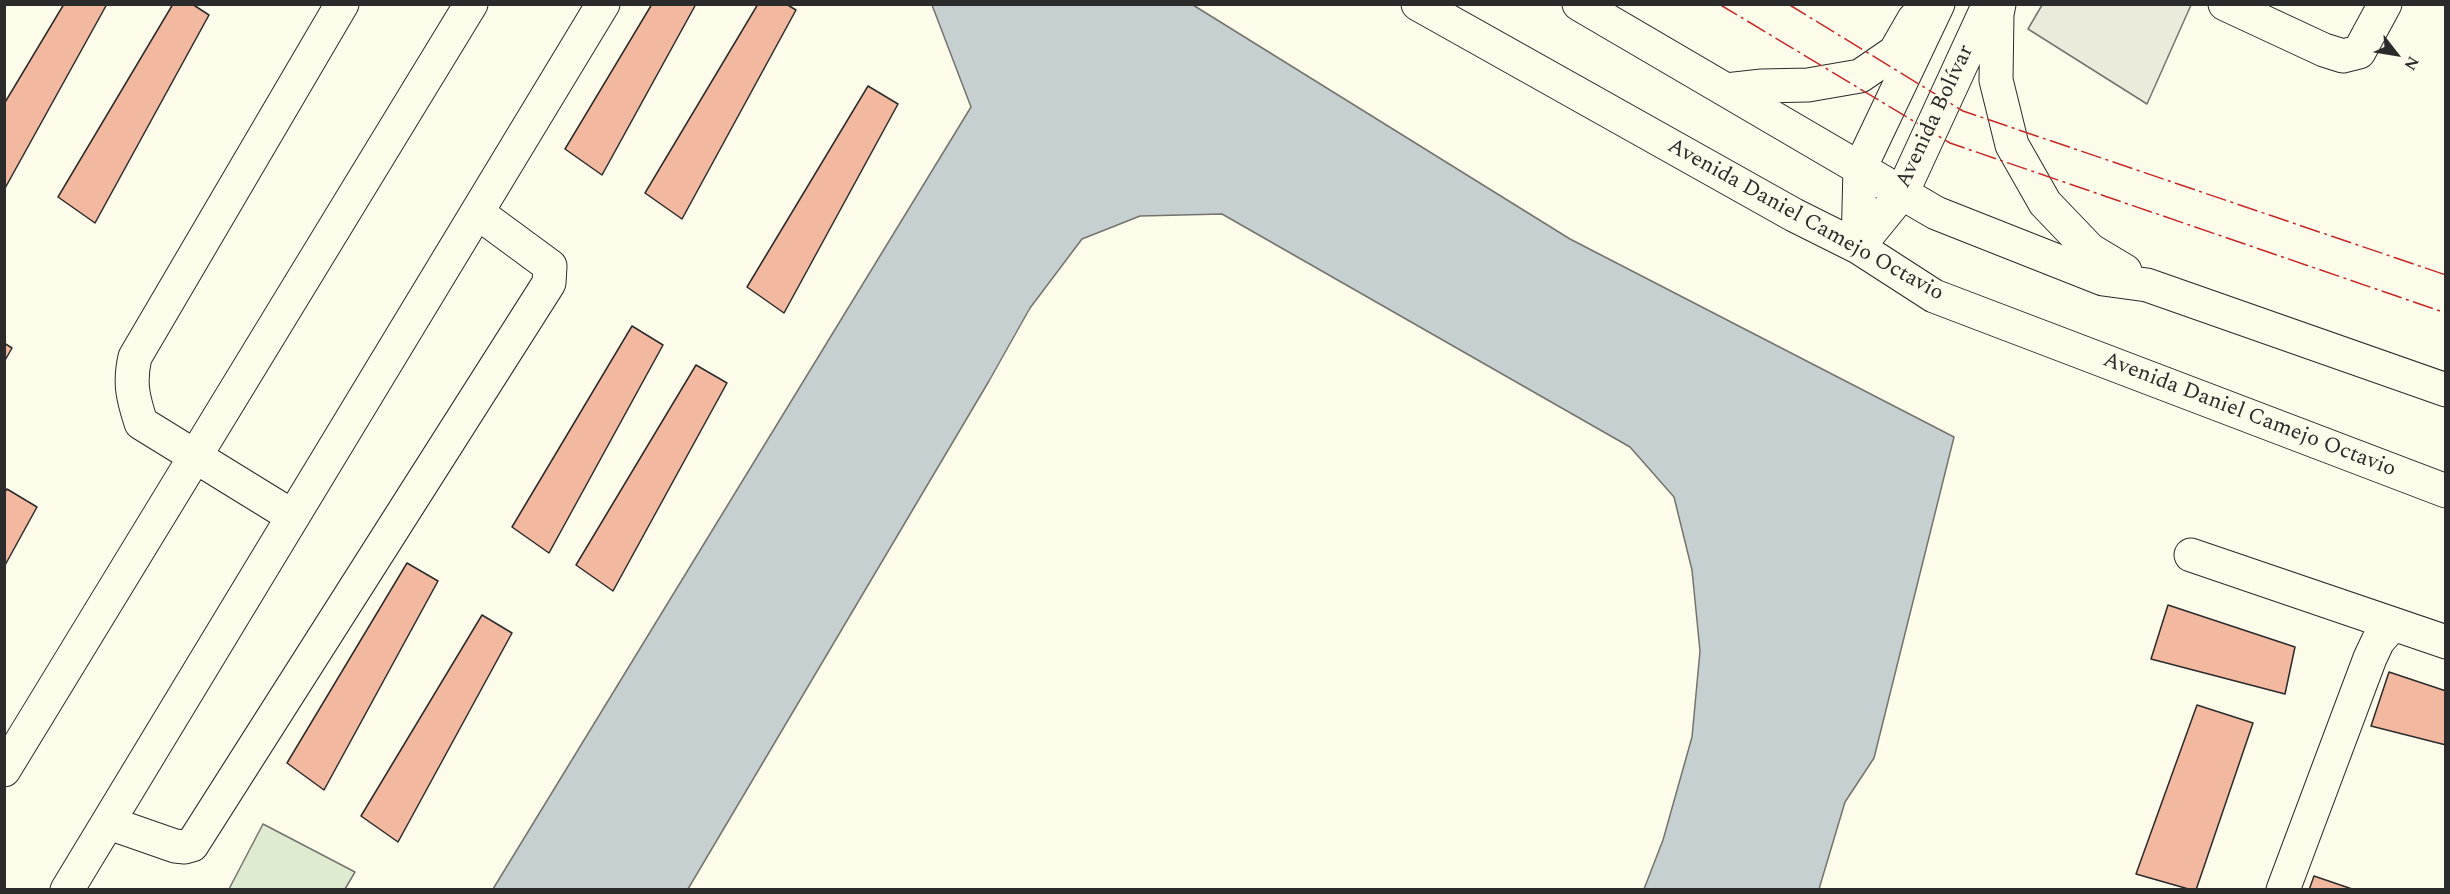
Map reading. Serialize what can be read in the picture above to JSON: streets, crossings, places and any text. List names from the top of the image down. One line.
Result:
{"streets":{"street":["Avenida Bolívar","Avenida Daniel Camejo Octavio"]},"crossings":[["Avenida Bolívar","Avenida Daniel Camejo Octavio"]],"north":"bottom right"}
